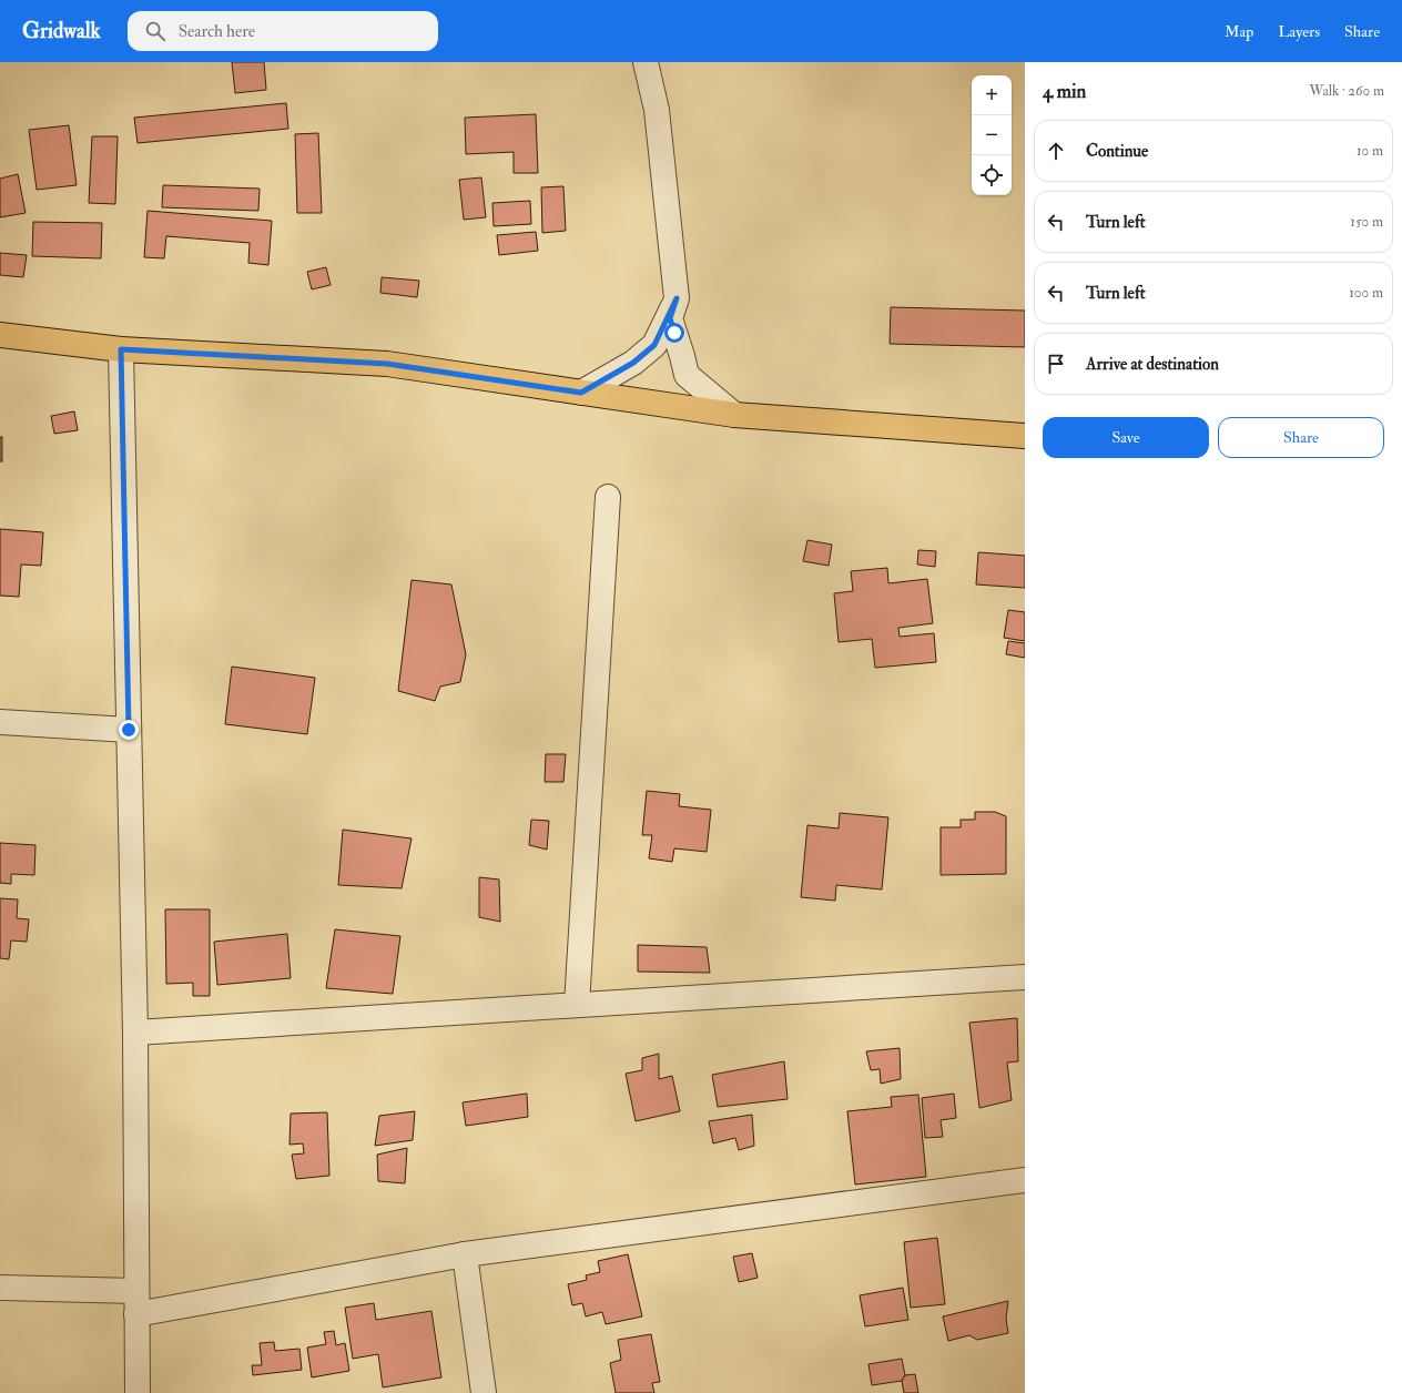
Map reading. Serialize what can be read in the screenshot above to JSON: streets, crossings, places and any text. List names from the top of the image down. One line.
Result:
{"page":{"header":"Gridwalk","search":"Search here","nav":["Map","Layers","Share"],"heading":["4 min","Walk · 260 m"],"map_buttons":["+","−"],"list":[["Continue","10 m"],["Turn left","150 m"],["Turn left","100 m"],"Arrive at destination"],"buttons":["Save","Share"]}}
